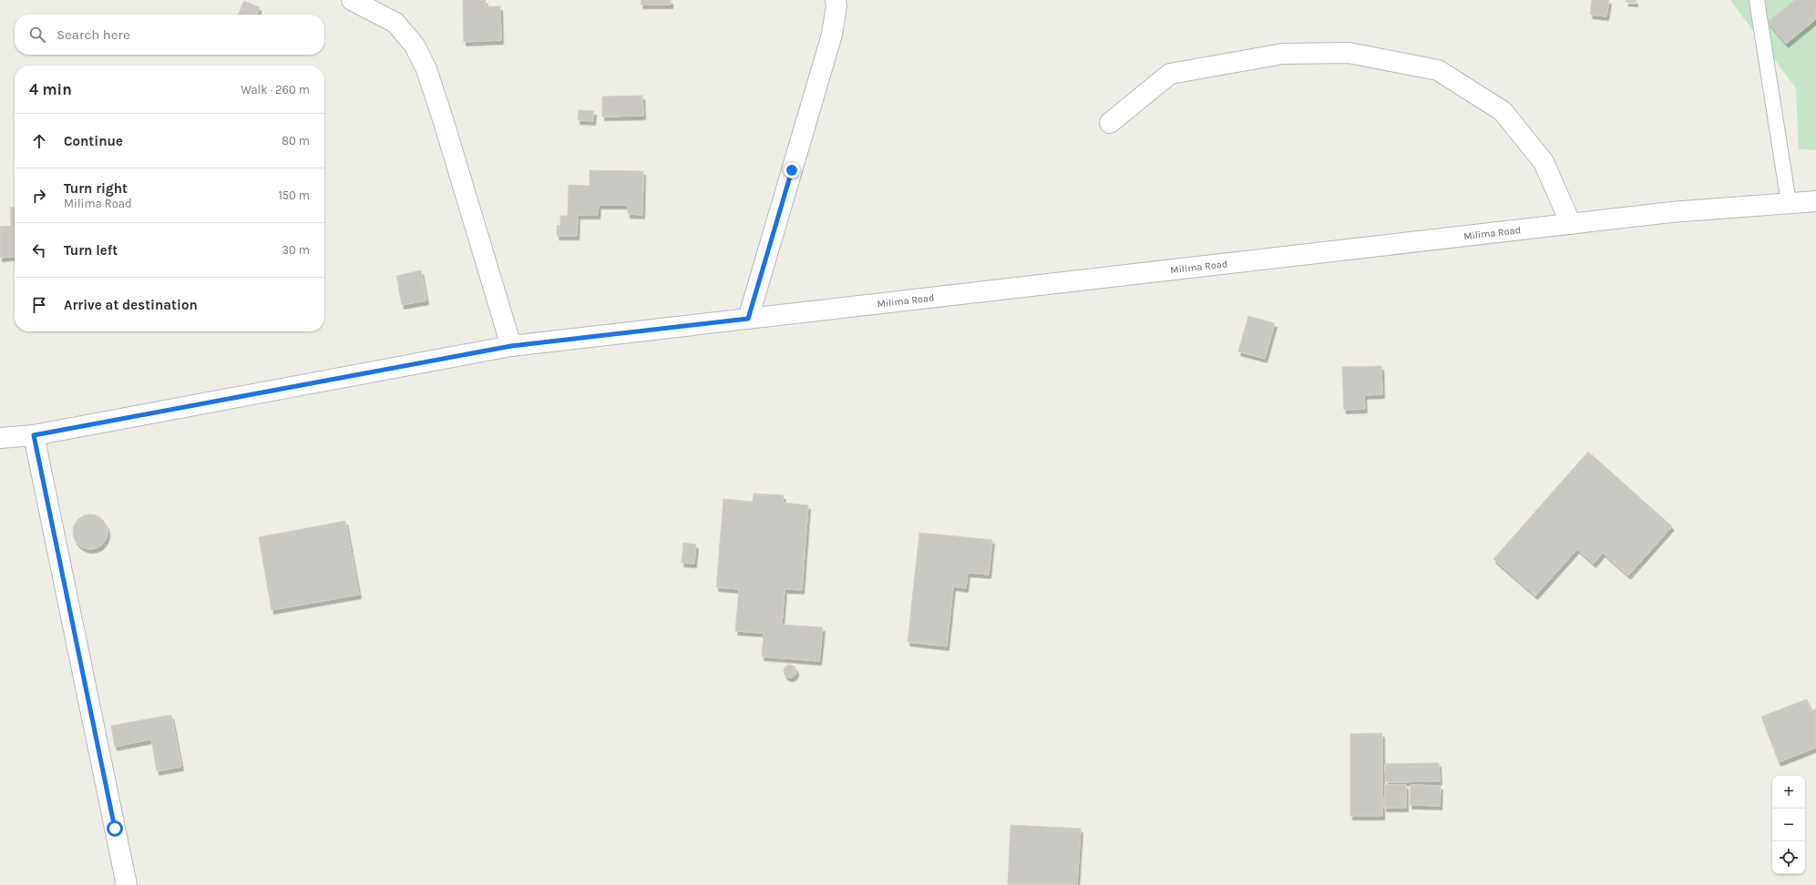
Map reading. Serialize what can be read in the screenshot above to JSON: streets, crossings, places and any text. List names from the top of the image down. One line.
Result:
{"streets":{"street":["Milima Road"]},"page":{"search":"Search here","heading":["4 min","Walk · 260 m"],"list":[["Continue","80 m"],["Turn right","Milima Road","150 m"],["Turn left","30 m"],"Arrive at destination"],"map_buttons":["+","−"]}}
